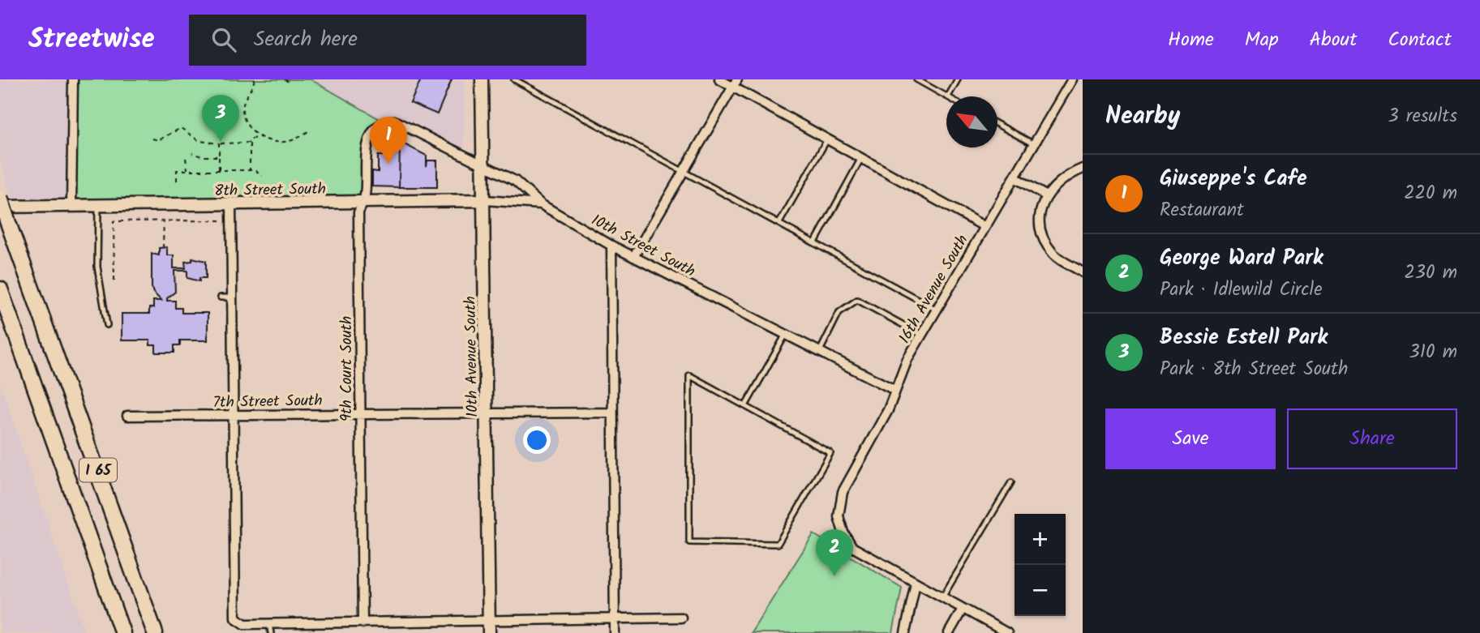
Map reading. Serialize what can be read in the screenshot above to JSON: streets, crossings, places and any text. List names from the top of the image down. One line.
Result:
{"streets":{"highway":["I 65"],"street":["8th Street South","10th Street South","16th Avenue South","10th Avenue South","9th Court South","7th Street South"]},"crossings":[["8th Street South","10th Street South"],["8th Street South","10th Avenue South"],["8th Street South","9th Court South"],["8th Street South","I 65"],["10th Street South","16th Avenue South"],["10th Street South","10th Avenue South"],["10th Street South","9th Court South"],["10th Avenue South","7th Street South"],["9th Court South","7th Street South"]],"north":"top left","page":{"header":"Streetwise","search":"Search here","nav":["Home","Map","About","Contact"],"heading":["Nearby","3 results"],"pins":["3","1","2"],"list":[{"mark":"1","name":"Giuseppe's Cafe","note":"Restaurant","value":"220 m"},{"mark":"2","name":"George Ward Park","note":"Park · Idlewild Circle","value":"230 m"},{"mark":"3","name":"Bessie Estell Park","note":"Park · 8th Street South","value":"310 m"}],"buttons":["Save","Share"],"map_buttons":["+","−"]}}
